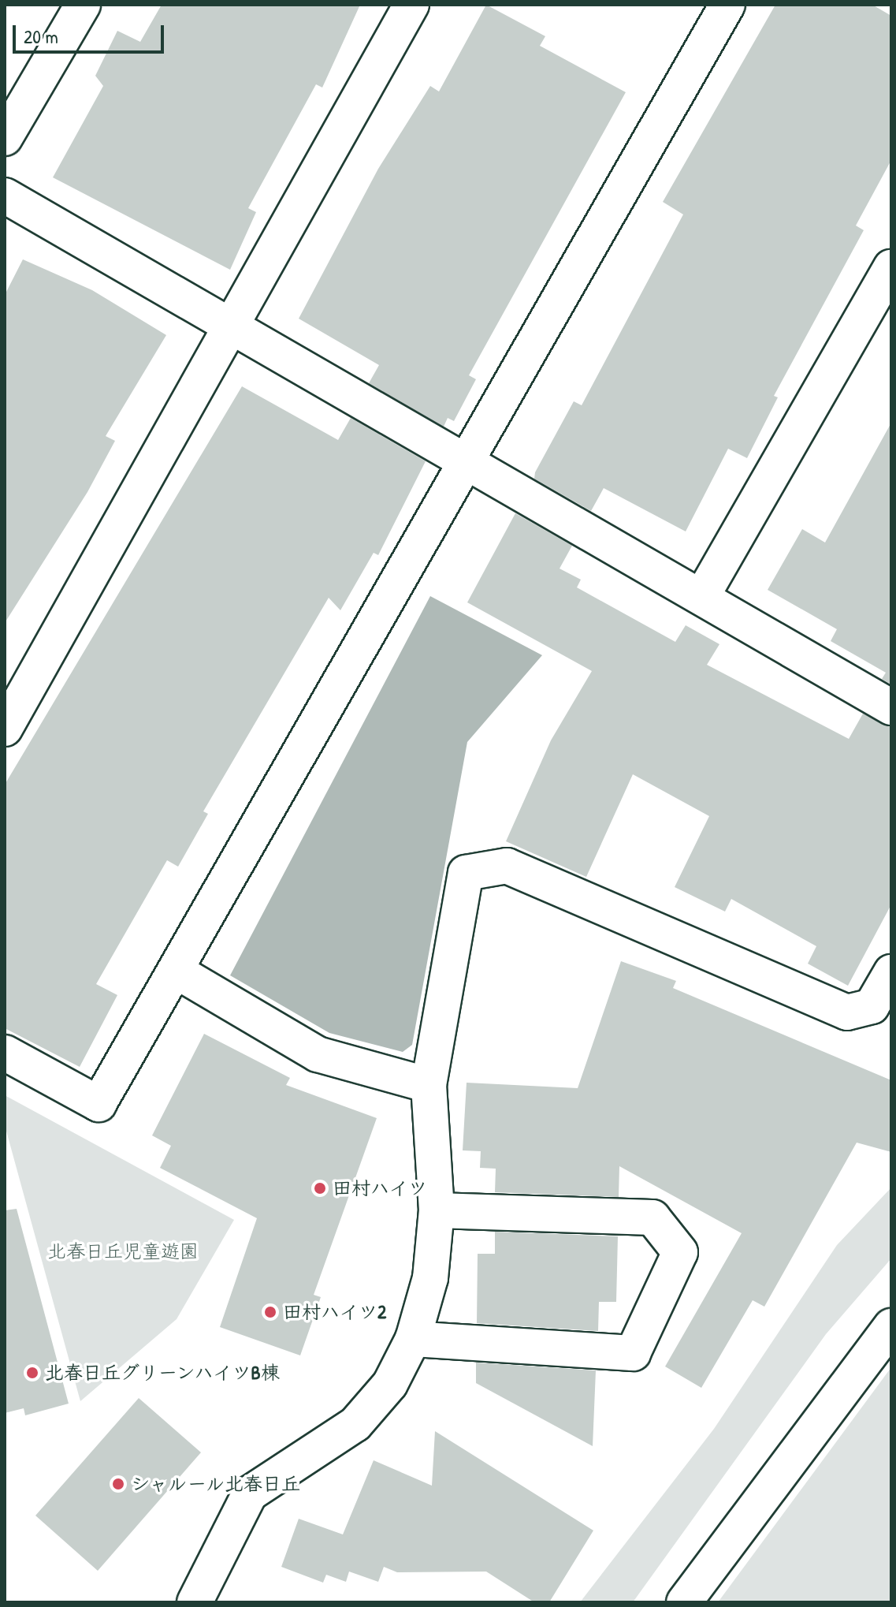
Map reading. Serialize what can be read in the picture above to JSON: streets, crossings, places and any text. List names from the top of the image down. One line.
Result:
{"parks":["北春日丘児童遊園"],"places":["田村ハイツ","田村ハイツ2","北春日丘グリーンハイツB棟","シャルール北春日丘"],"scale_bar":"20 m"}
